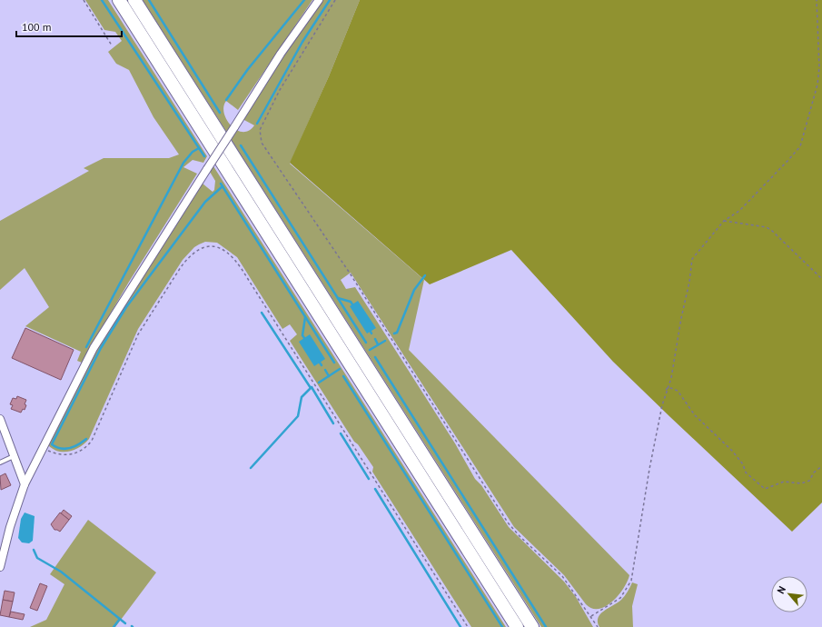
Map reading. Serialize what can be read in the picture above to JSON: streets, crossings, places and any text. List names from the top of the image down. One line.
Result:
{"scale_bar":"100 m","north":"top left"}
